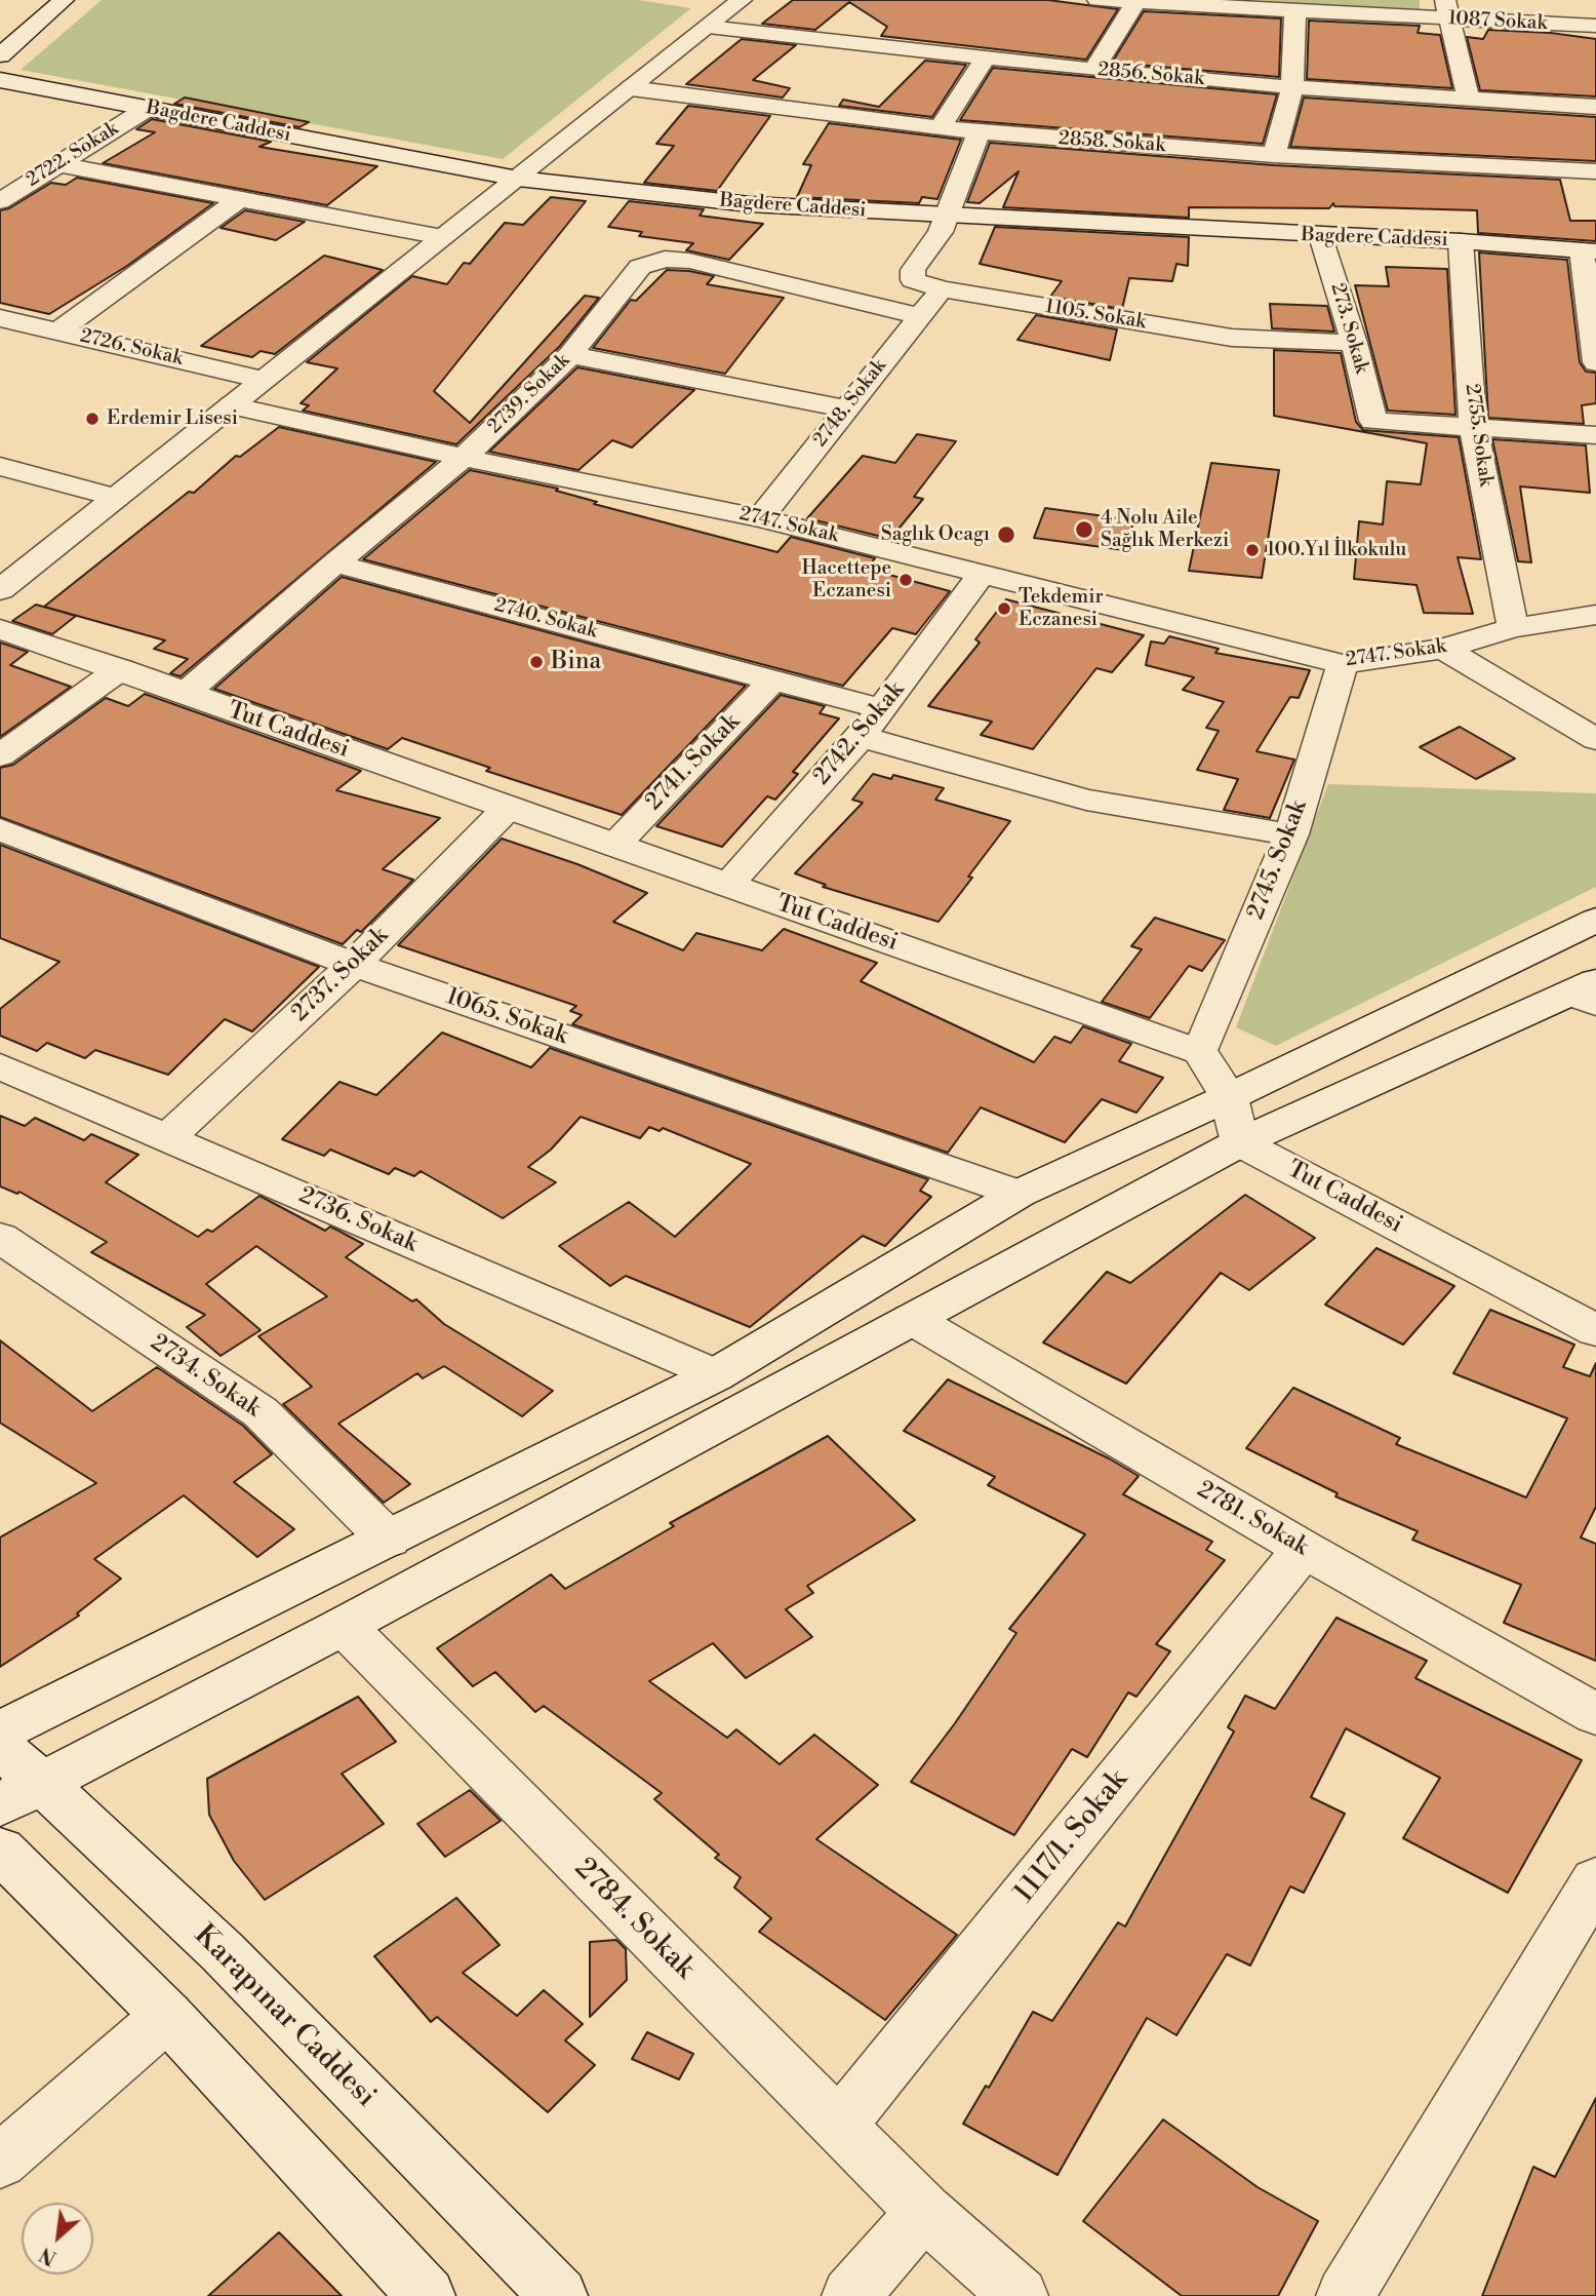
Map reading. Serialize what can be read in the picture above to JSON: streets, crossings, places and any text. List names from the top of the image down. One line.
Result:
{"streets":{"street":["1087 Sokak","2856. Sokak","Bagdere Caddesi","2858. Sokak","2722. Sokak","1105. Sokak","273. Sokak","2726. Sokak","2739. Sokak","2748. Sokak","2755. Sokak","2747. Sokak","2740. Sokak","Tut Caddesi","2742. Sokak","2741. Sokak","2745. Sokak","2737. Sokak","1065. Sokak","2736. Sokak","2734. Sokak","2781. Sokak","1117/1. Sokak","2784. Sokak","Karapınar Caddesi"]},"crossings":[["Bagdere Caddesi","2722. Sokak"],["Bagdere Caddesi","1105. Sokak"],["Bagdere Caddesi","273. Sokak"],["Bagdere Caddesi","2755. Sokak"],["1105. Sokak","273. Sokak"],["1105. Sokak","2748. Sokak"],["273. Sokak","2755. Sokak"],["2739. Sokak","2748. Sokak"],["2739. Sokak","2747. Sokak"],["2739. Sokak","2740. Sokak"],["2739. Sokak","Tut Caddesi"],["2748. Sokak","2747. Sokak"],["2755. Sokak","2747. Sokak"],["2747. Sokak","2742. Sokak"],["2747. Sokak","2745. Sokak"],["2740. Sokak","2742. Sokak"],["2740. Sokak","2741. Sokak"],["Tut Caddesi","2742. Sokak"],["Tut Caddesi","2741. Sokak"],["Tut Caddesi","2745. Sokak"],["Tut Caddesi","2737. Sokak"],["2737. Sokak","1065. Sokak"],["2737. Sokak","2736. Sokak"],["2781. Sokak","1117/1. Sokak"],["1117/1. Sokak","2784. Sokak"]],"places":["Erdemir Lisesi","4 Nolu Aile Sağlık Merkezi","Saglık Ocagı","100.Yıl İlkokulu","Hacettepe Eczanesi","Tekdemir Eczanesi","Bina"],"north":"bottom left"}
